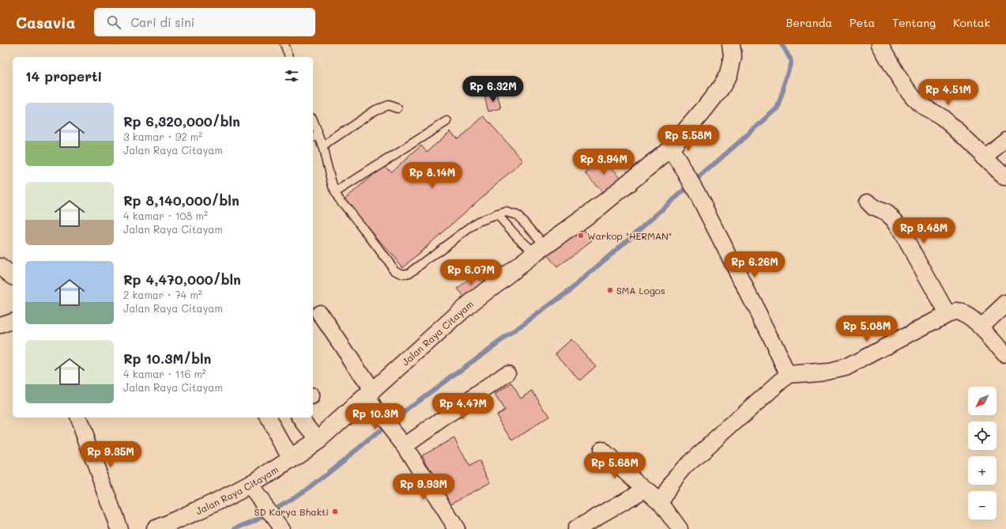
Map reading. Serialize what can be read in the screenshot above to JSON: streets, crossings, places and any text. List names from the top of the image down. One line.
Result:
{"streets":{"main road":["Jalan Raya Citayam"]},"places":["Warkop \"HERMAN\"","SMA Logos","SD Karya Bhakti"],"north":"bottom left","page":{"header":"Casavia","search":"Cari di sini","nav":["Beranda","Peta","Tentang","Kontak"],"heading":"14 properti","price":["Rp 6.32M","Rp 4.51M","Rp 5.58M","Rp 3.94M","Rp 8.14M","Rp 9.48M","Rp 6.26M","Rp 6.07M","Rp 5.08M","Rp 4.47M","Rp 10.3M","Rp 9.35M","Rp 5.68M","Rp 9.93M"],"list":[{"name":"Rp 6,320,000/bln","note":"3 kamar · 92 m² · Jalan Raya Citayam"},{"name":"Rp 8,140,000/bln","note":"4 kamar · 108 m² · Jalan Raya Citayam"},{"name":"Rp 4,470,000/bln","note":"2 kamar · 74 m² · Jalan Raya Citayam"},{"name":"Rp 10.3M/bln","note":"4 kamar · 116 m² · Jalan Raya Citayam"}],"map_buttons":["+","−"]}}
